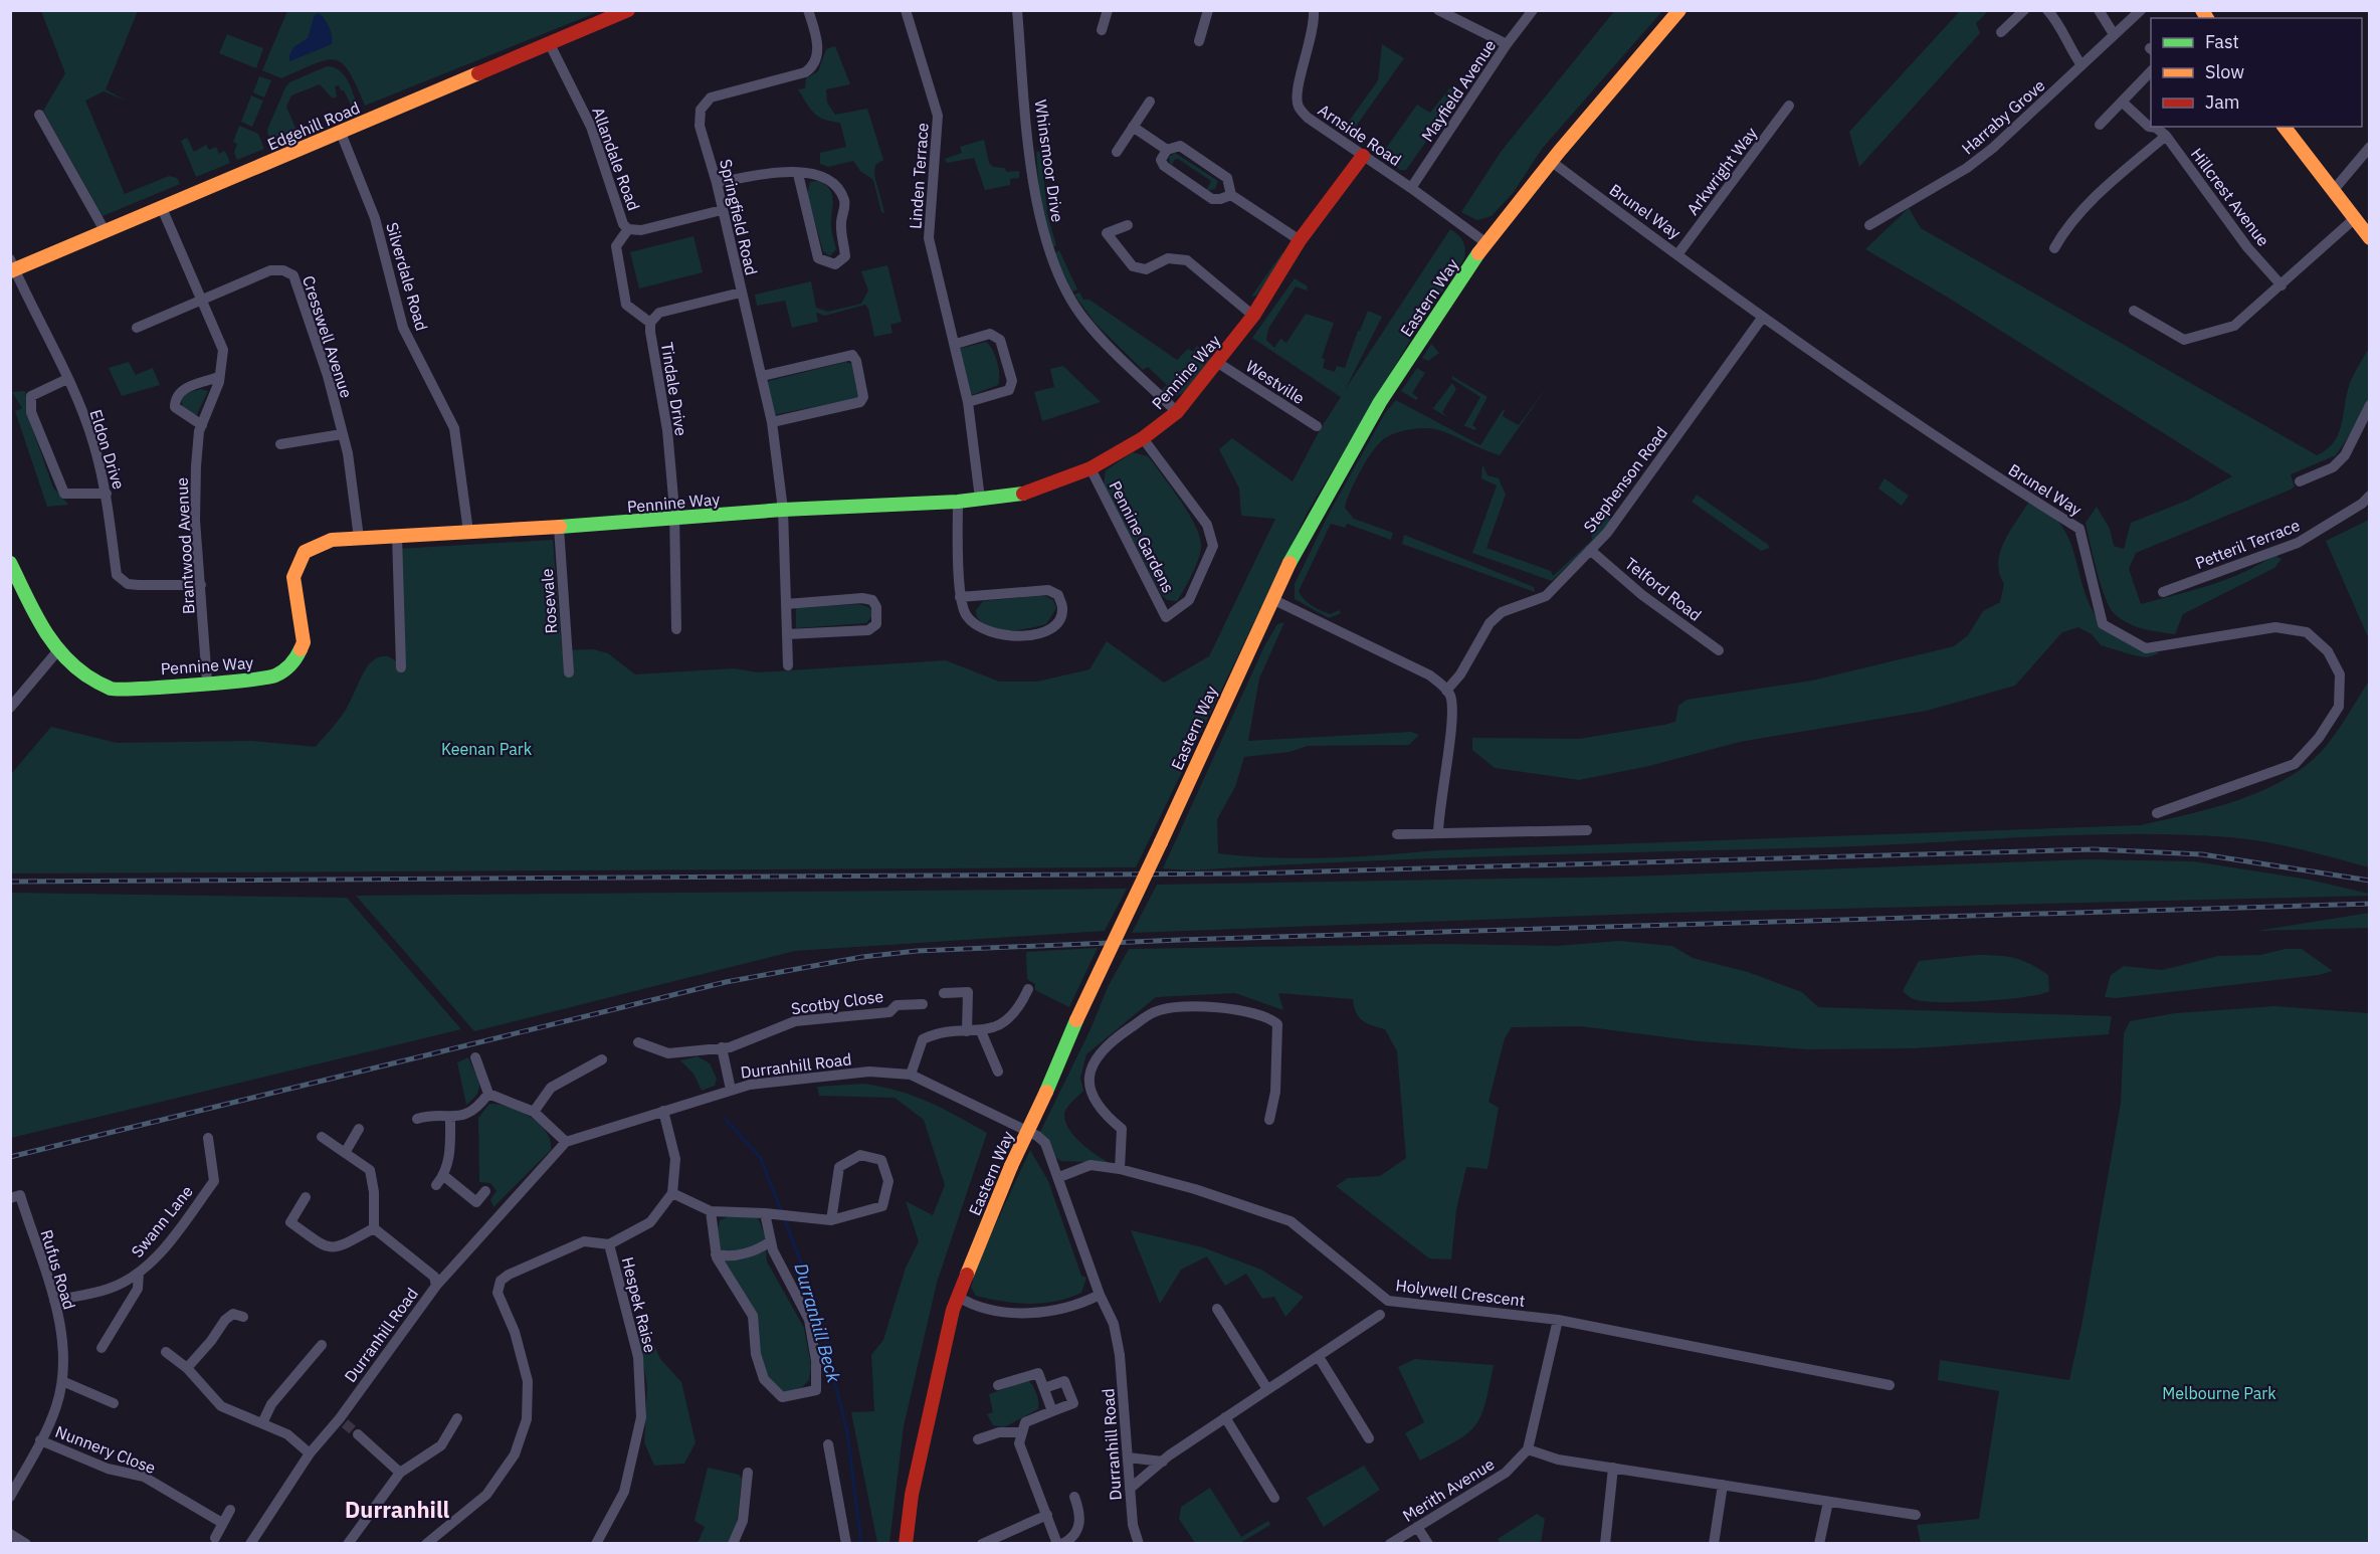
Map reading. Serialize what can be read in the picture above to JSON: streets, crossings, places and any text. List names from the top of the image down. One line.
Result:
{"streets":{"street":["Mayfield Avenue","Harraby Grove","Edgehill Road","Arnside Road","Allandale Road","Whinsmoor Drive","Arkwright Way","Linden Terrace","Hillcrest Avenue","Brunel Way","Springfield Road","Silverdale Road","Eastern Way","Cresswell Avenue","Pennine Way","Westville","Tindale Drive","Eldon Drive","Stephenson Road","Pennine Gardens","Petteril Terrace","Brantwood Avenue","Telford Road","Rosevale","Scotby Close","Durranhill Road","Swann Lane","Rufus Road","Holywell Crescent","Hespek Raise","Nunnery Close","Merith Avenue"]},"crossings":[["Mayfield Avenue","Arnside Road"],["Edgehill Road","Allandale Road"],["Edgehill Road","Silverdale Road"],["Edgehill Road","Eldon Drive"],["Edgehill Road","Brantwood Avenue"],["Arnside Road","Eastern Way"],["Arnside Road","Pennine Way"],["Allandale Road","Springfield Road"],["Whinsmoor Drive","Pennine Way"],["Arkwright Way","Brunel Way"],["Linden Terrace","Pennine Way"],["Brunel Way","Eastern Way"],["Brunel Way","Stephenson Road"],["Springfield Road","Pennine Way"],["Springfield Road","Tindale Drive"],["Silverdale Road","Pennine Way"],["Cresswell Avenue","Pennine Way"],["Cresswell Avenue","Brantwood Avenue"],["Pennine Way","Westville"],["Pennine Way","Tindale Drive"],["Pennine Way","Pennine Gardens"],["Pennine Way","Brantwood Avenue"],["Pennine Way","Rosevale"],["Eldon Drive","Brantwood Avenue"],["Stephenson Road","Telford Road"],["Durranhill Road","Holywell Crescent"],["Swann Lane","Rufus Road"],["Rufus Road","Nunnery Close"]],"districts":["Durranhill"],"water":["Durranhill Beck"],"parks":["Keenan Park","Melbourne Park"],"legend":["Fast","Slow","Jam"]}
